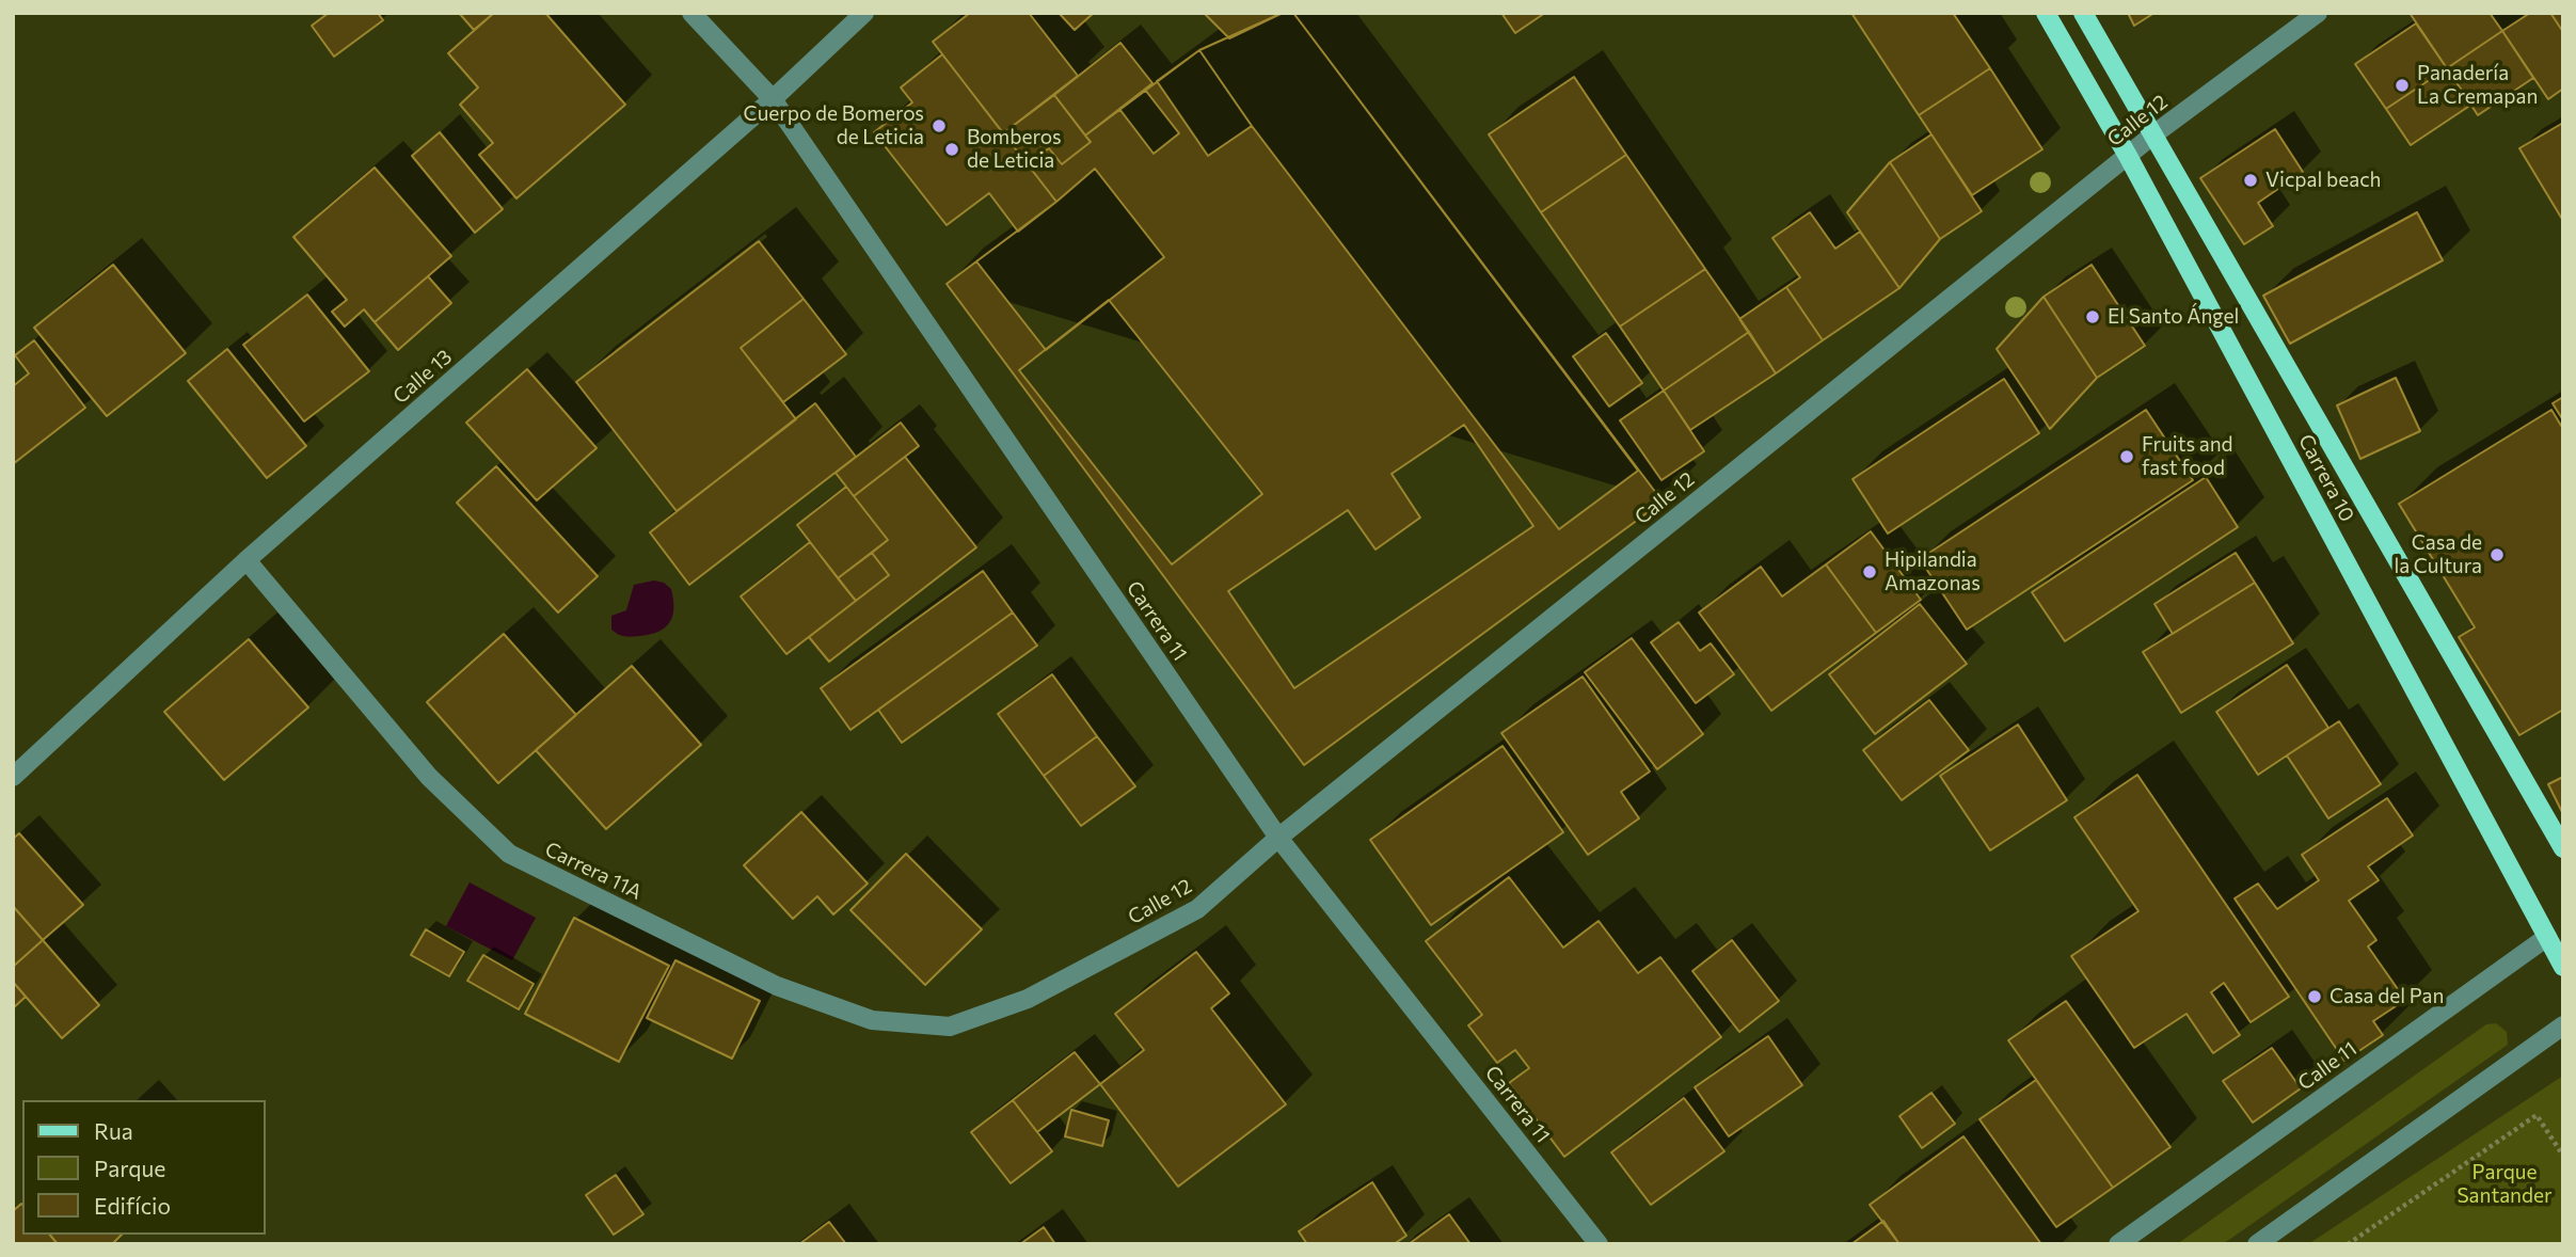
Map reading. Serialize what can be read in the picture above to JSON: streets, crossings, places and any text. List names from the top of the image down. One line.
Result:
{"streets":{"main road":["Carrera 10","Calle 11"],"street":["Calle 12","Calle 13","Carrera 11","Carrera 11A"]},"crossings":[["Calle 12","Carrera 10"],["Calle 12","Carrera 11"],["Calle 12","Carrera 11A"],["Calle 13","Carrera 11"],["Calle 13","Carrera 11A"],["Carrera 10","Calle 11"]],"parks":["Parque Santander"],"places":["Panadería La Cremapan","Cuerpo de Bomeros de Leticia","Bomberos de Leticia","Vicpal beach","El Santo Ángel","Fruits and fast food","Casa de la Cultura","Hipilandia Amazonas","Casa del Pan"],"legend":["Rua","Parque","Edifício"]}
